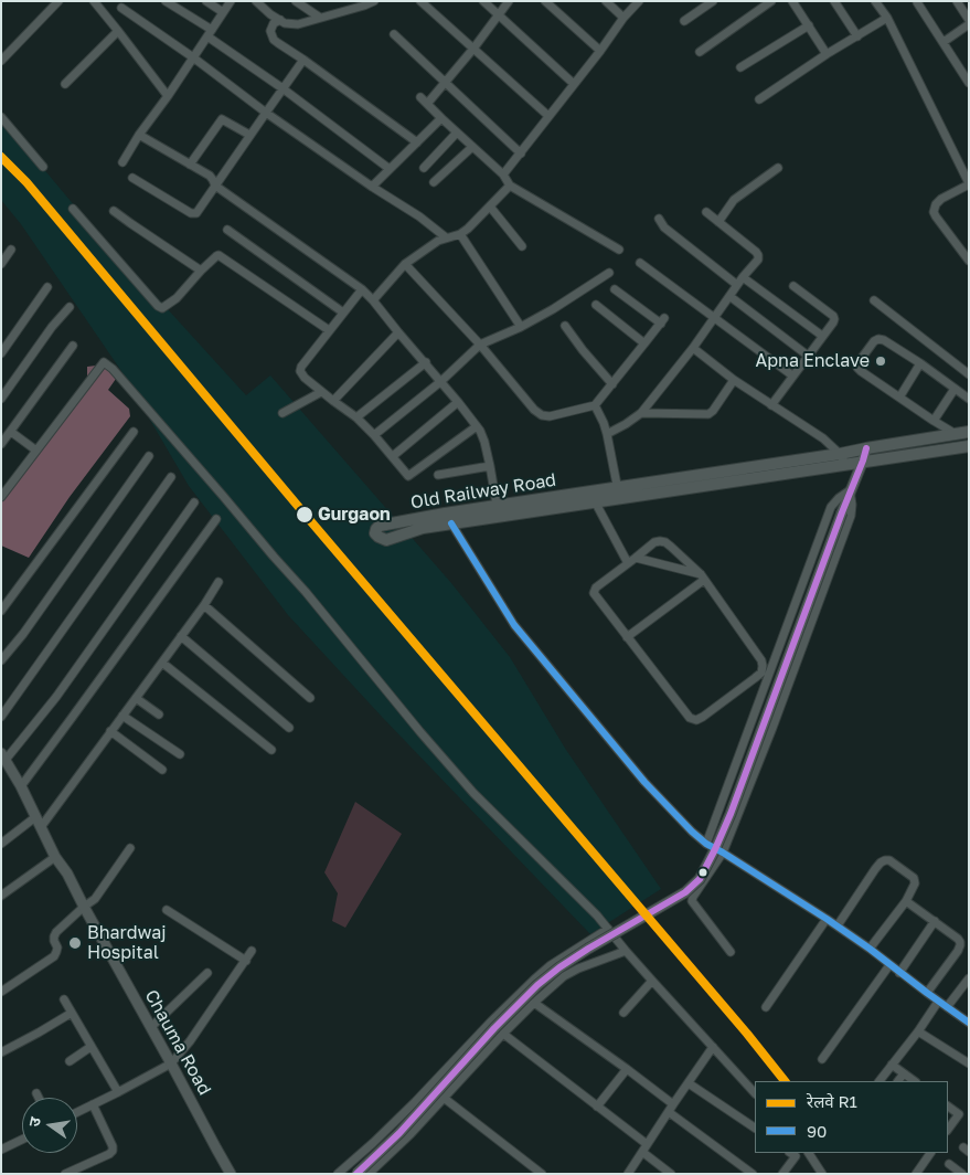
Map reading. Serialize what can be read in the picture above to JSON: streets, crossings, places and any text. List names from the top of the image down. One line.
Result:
{"streets":{"main road":["Old Railway Road"],"street":["Chauma Road"]},"places":["Apna Enclave","Gurgaon","Bhardwaj Hospital"],"lines":["rail line R1","transit line 90"],"legend":["रेलवे R1","90"],"north":"left"}
